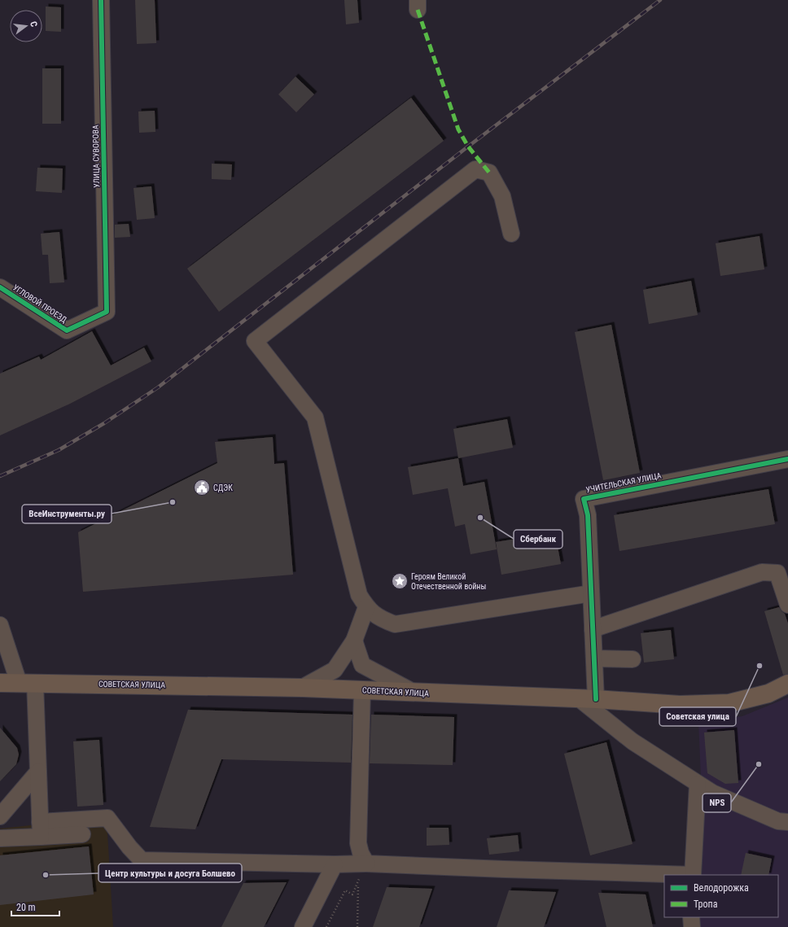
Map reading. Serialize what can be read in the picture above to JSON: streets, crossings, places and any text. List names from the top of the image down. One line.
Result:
{"streets":{"main road":["СОВЕТСКАЯ УЛИЦА"],"street":["УЛИЦА СУВОРОВА","УГЛОВОЙ ПРОЕЗД","УЧИТЕЛЬСКАЯ УЛИЦА"]},"crossings":[["УЛИЦА СУВОРОВА","УГЛОВОЙ ПРОЕЗД"],["УЧИТЕЛЬСКАЯ УЛИЦА","СОВЕТСКАЯ УЛИЦА"]],"places":{"public building":["СДЭК"],"other":["ВсеИнструменты.ру","Сбербанк","Советская улица","NPS","Центр культуры и досуга Болшево"],"place":["Героям Великой Отечественной войны"]},"legend":["Велодорожка","Тропа"],"scale_bar":"20 m","north":"right"}
